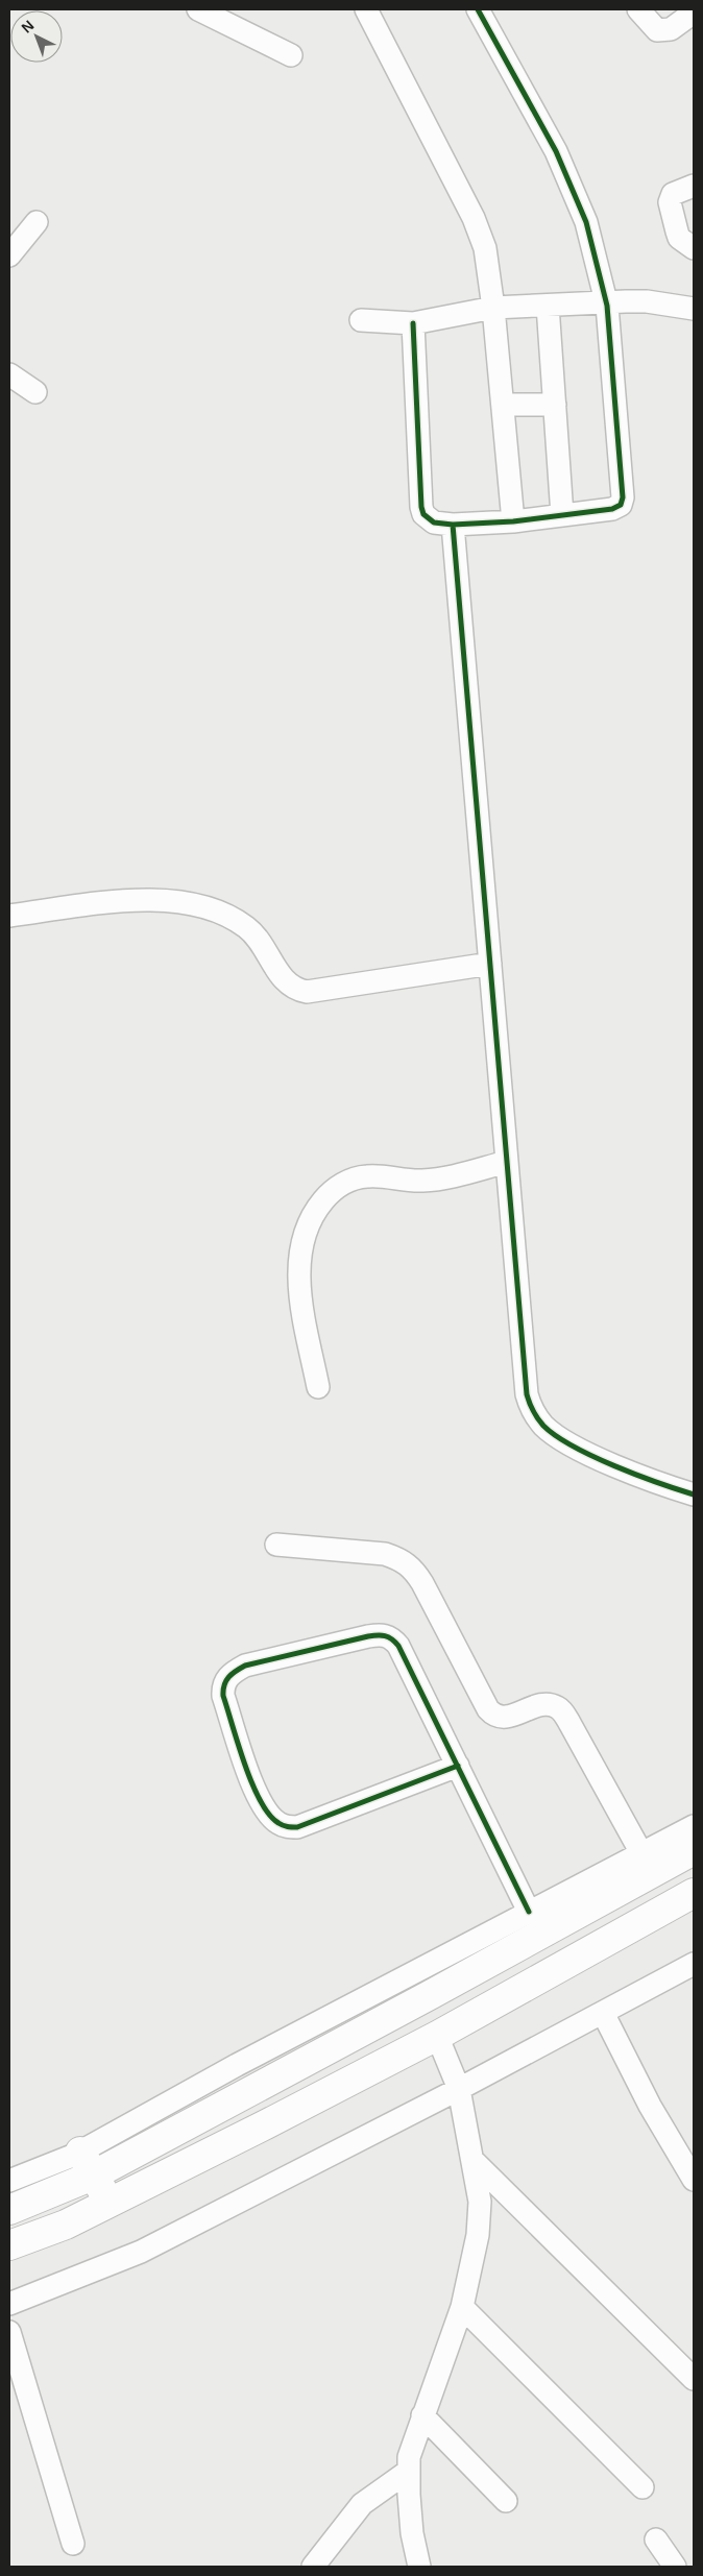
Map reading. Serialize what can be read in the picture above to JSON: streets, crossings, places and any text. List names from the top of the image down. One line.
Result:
{"north":"top left"}
